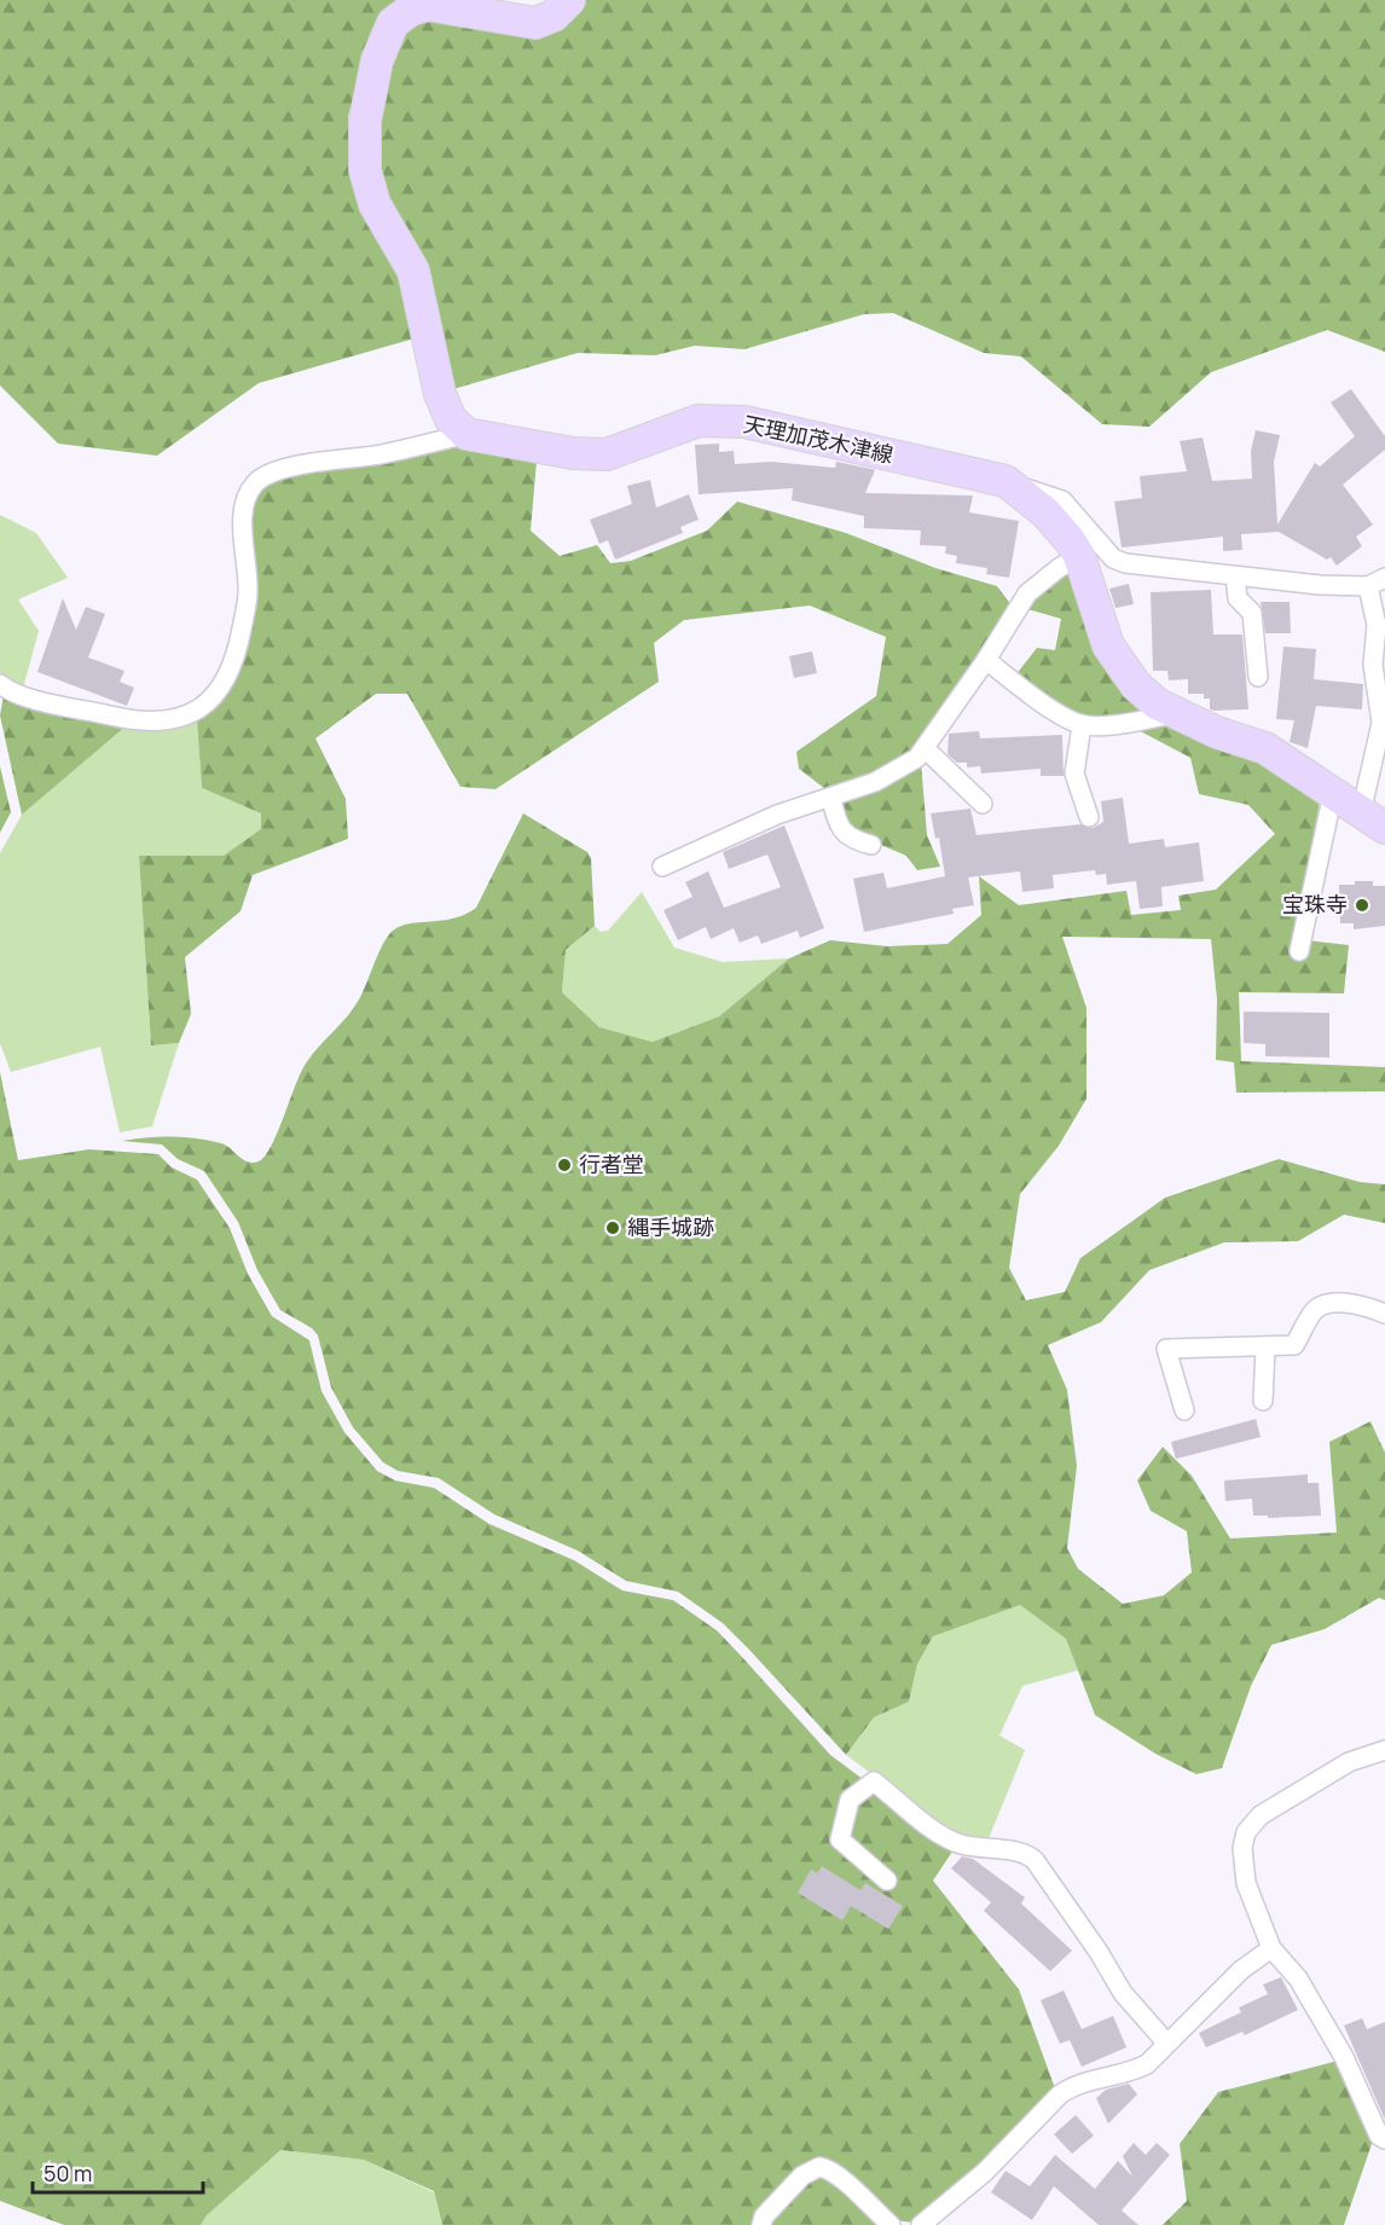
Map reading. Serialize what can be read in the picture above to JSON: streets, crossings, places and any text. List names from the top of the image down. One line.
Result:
{"streets":{"main road":["天理加茂木津線"]},"places":["宝珠寺","行者堂","縄手城跡"],"scale_bar":"50 m"}
